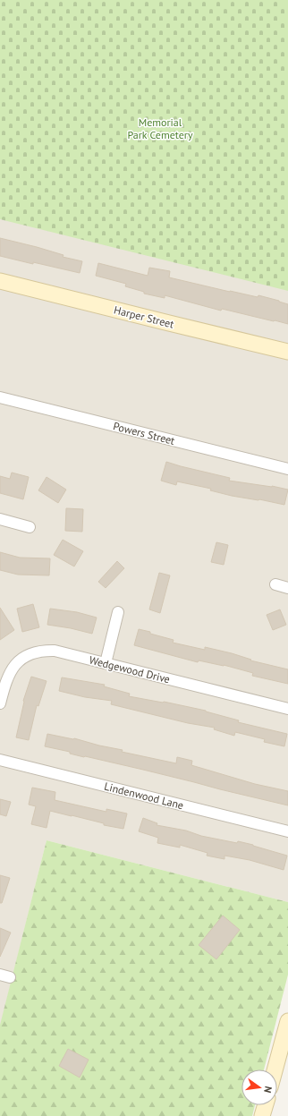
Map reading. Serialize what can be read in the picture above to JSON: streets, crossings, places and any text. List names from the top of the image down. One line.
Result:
{"streets":{"street":["Harper Street","Powers Street","Wedgewood Drive","Lindenwood Lane"]},"parks":["Memorial Park Cemetery"],"north":"right"}
